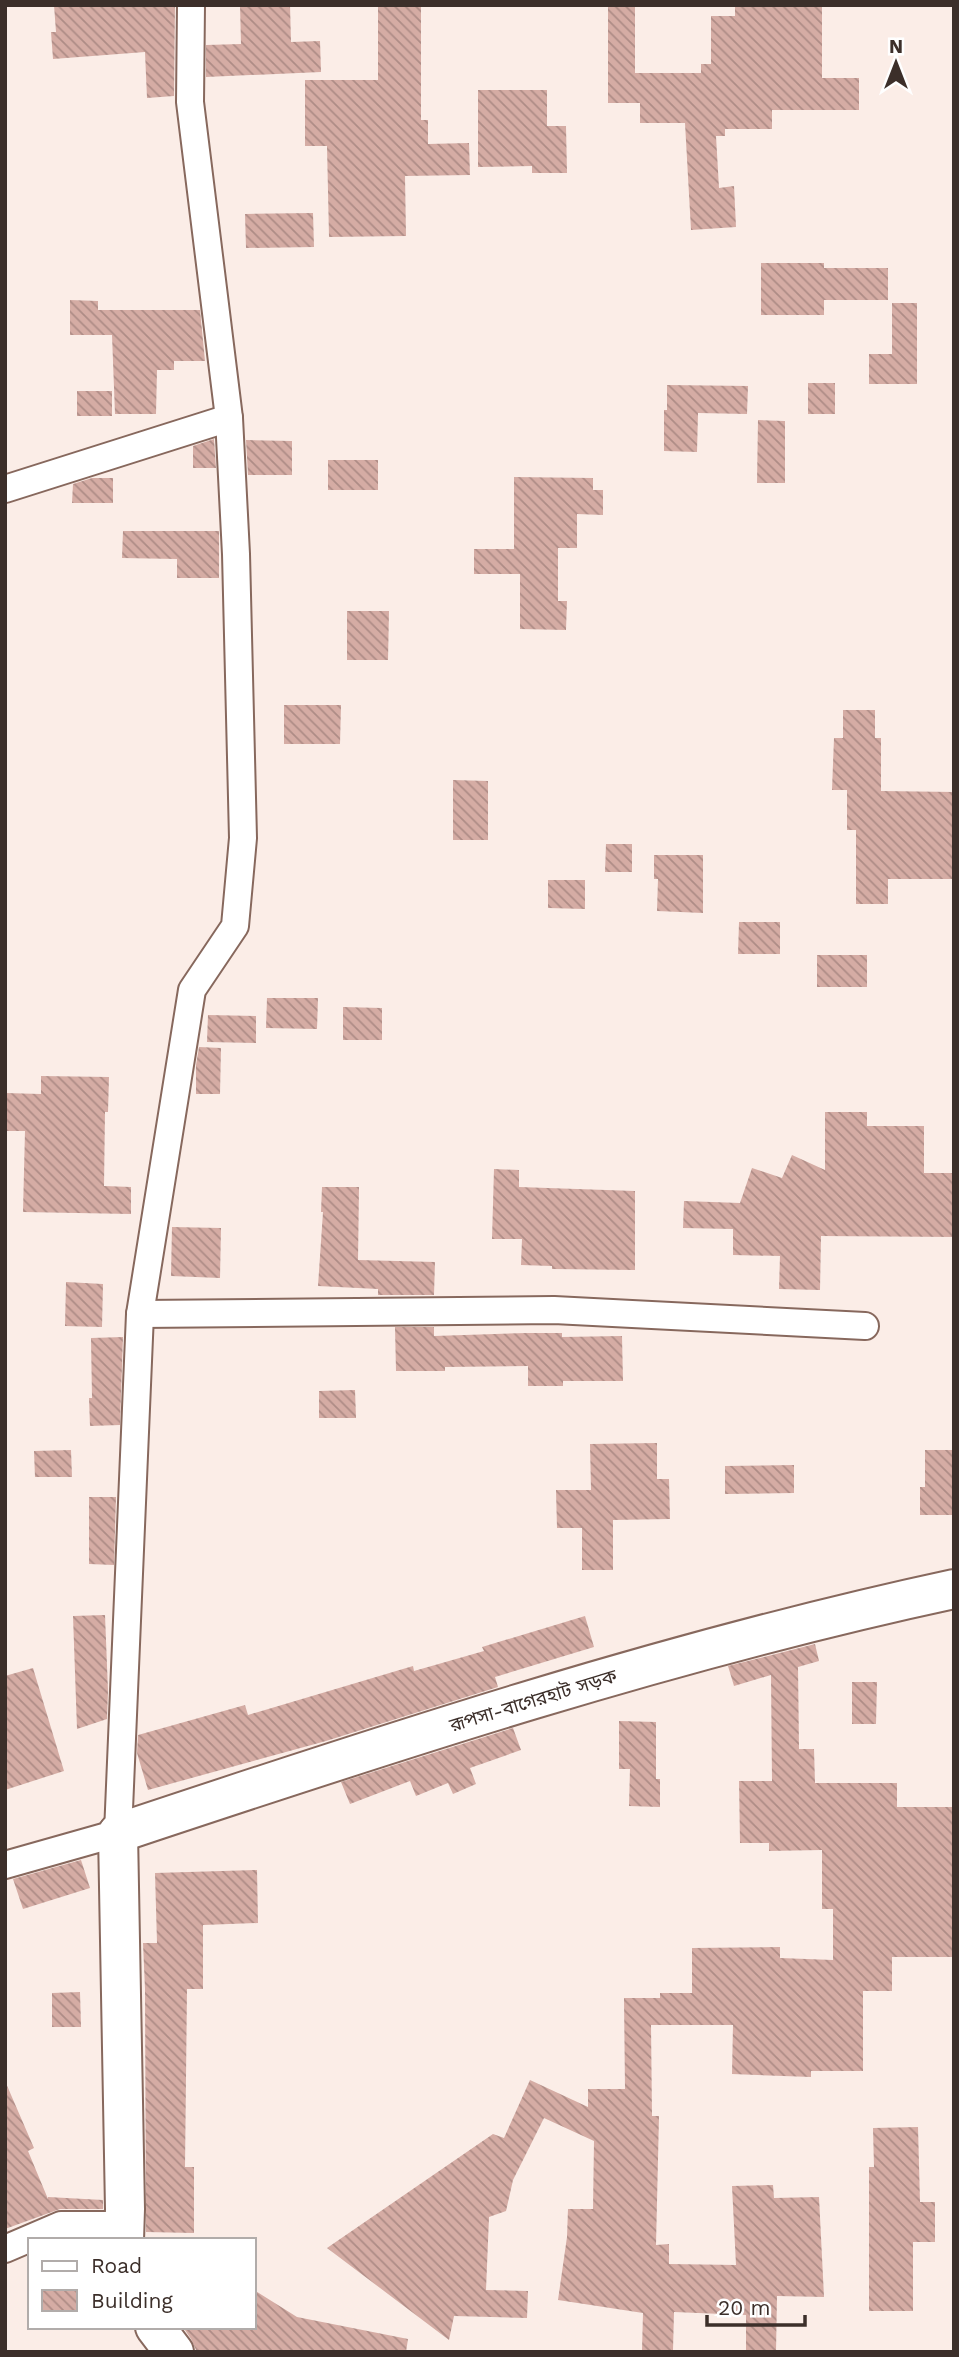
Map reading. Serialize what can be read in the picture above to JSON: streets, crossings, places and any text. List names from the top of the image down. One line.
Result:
{"streets":{"main road":["রূপসা-বাগেরহাট সড়ক"]},"legend":["Road","Building"],"scale_bar":"20 m","north":"top"}
